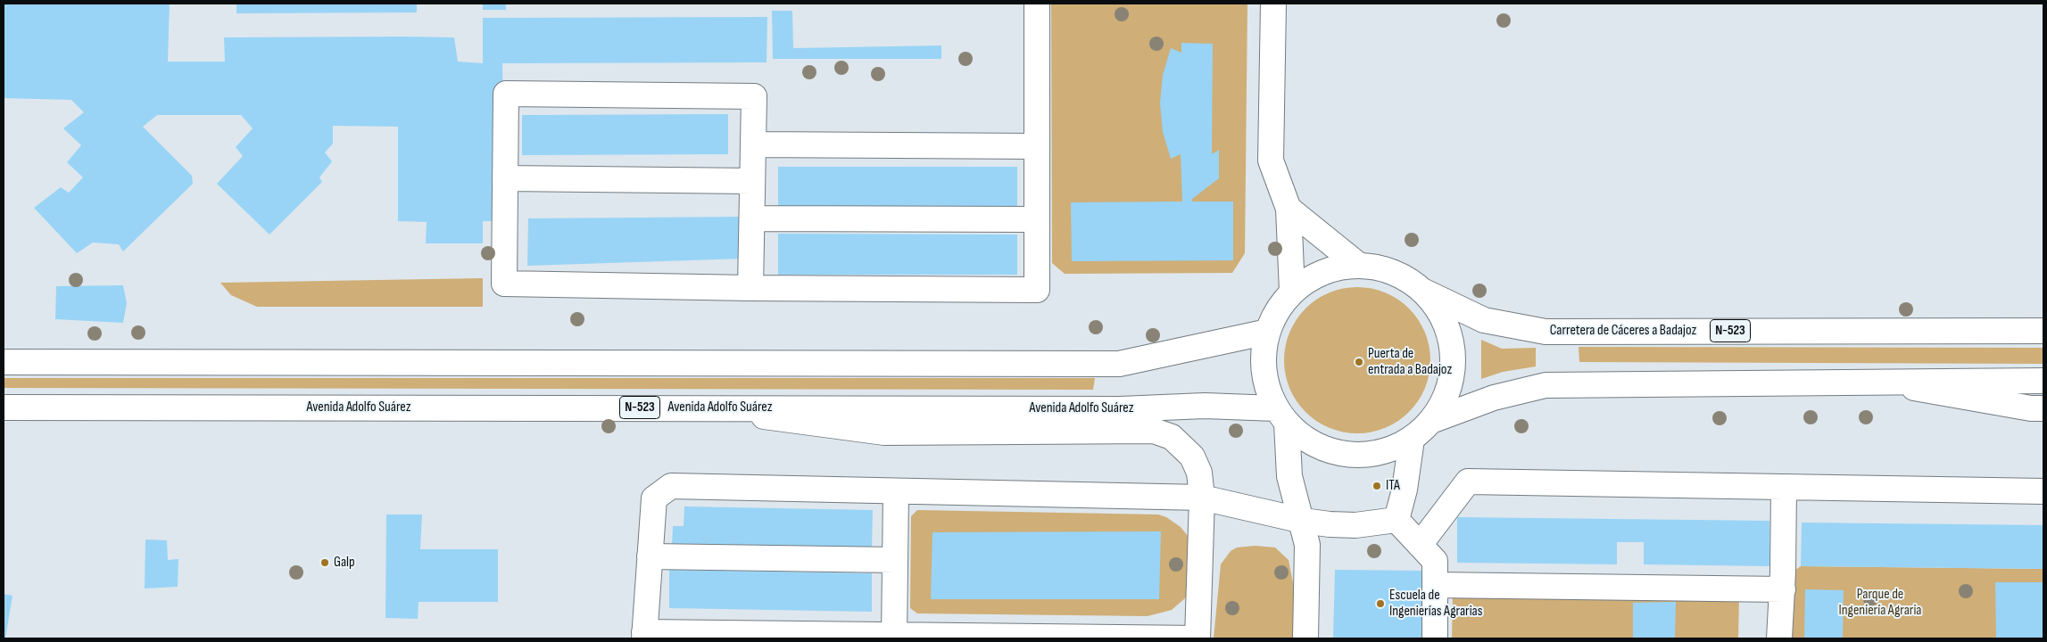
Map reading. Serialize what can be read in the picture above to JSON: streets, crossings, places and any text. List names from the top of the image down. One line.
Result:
{"streets":{"main road":["Carretera de Cáceres a Badajoz","N-523","Avenida Adolfo Suárez"]},"parks":["Parque de Ingeniería Agraria"],"places":["Puerta de entrada a Badajoz","ITA","Galp","Escuela de Ingenierías Agrarias"]}
